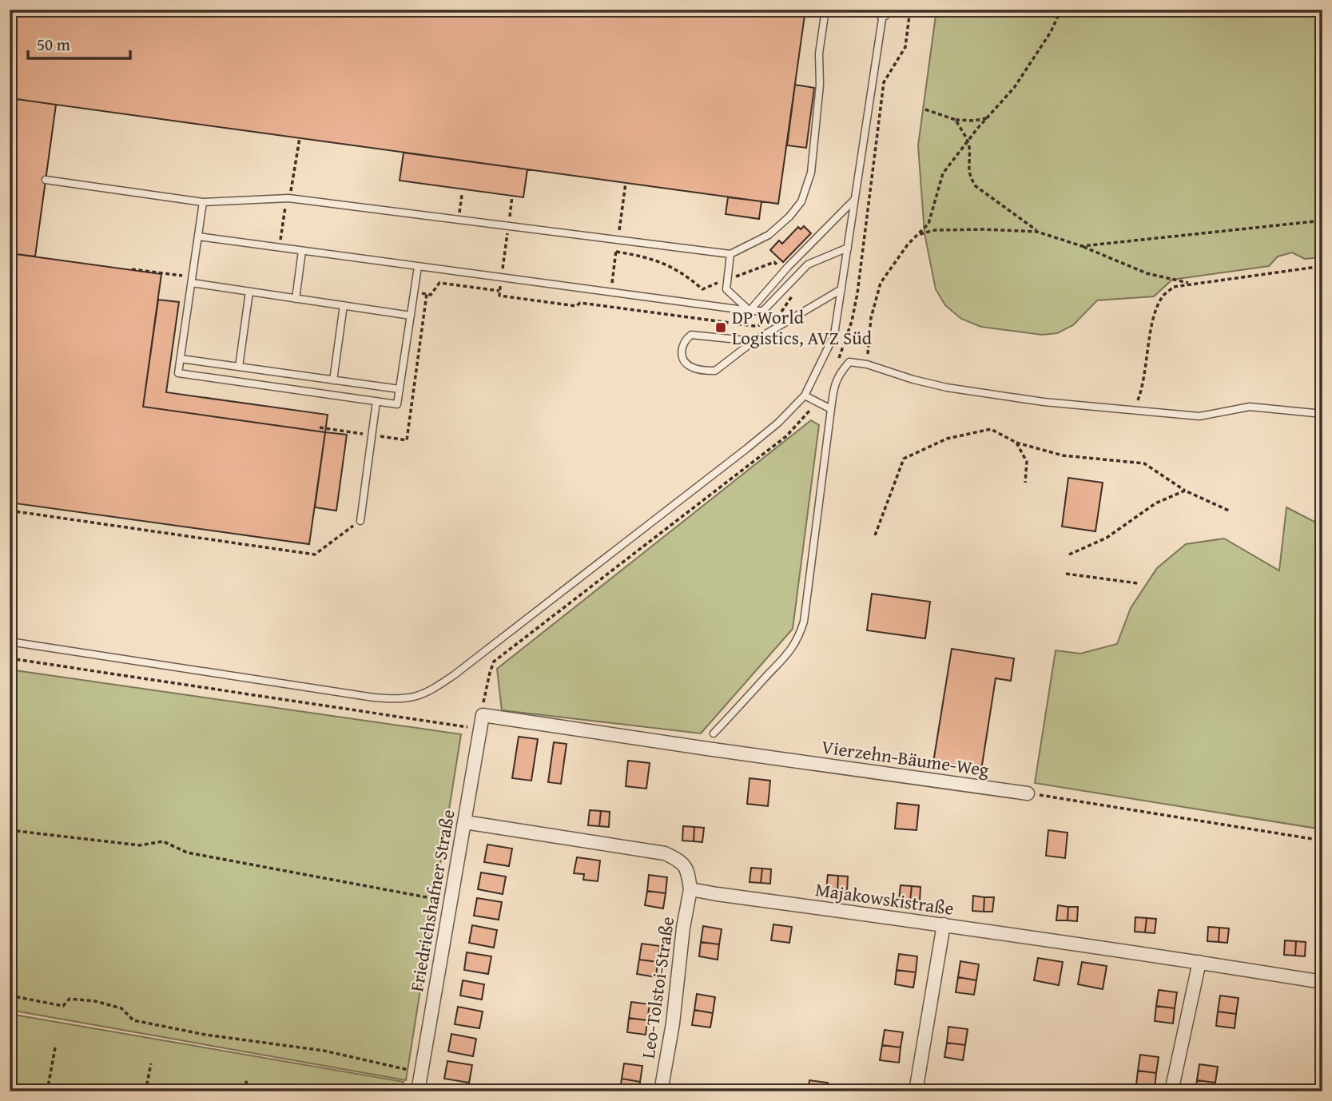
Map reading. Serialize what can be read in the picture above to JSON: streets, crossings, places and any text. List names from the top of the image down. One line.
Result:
{"streets":{"street":["Vierzehn-Bäume-Weg","Majakowskistraße","Friedrichshafner Straße","Leo-Tolstoi-Straße"]},"crossings":[["Vierzehn-Bäume-Weg","Friedrichshafner Straße"],["Majakowskistraße","Leo-Tolstoi-Straße"]],"places":{"transit":["DP World Logistics, AVZ Süd"]},"scale_bar":"50 m"}
